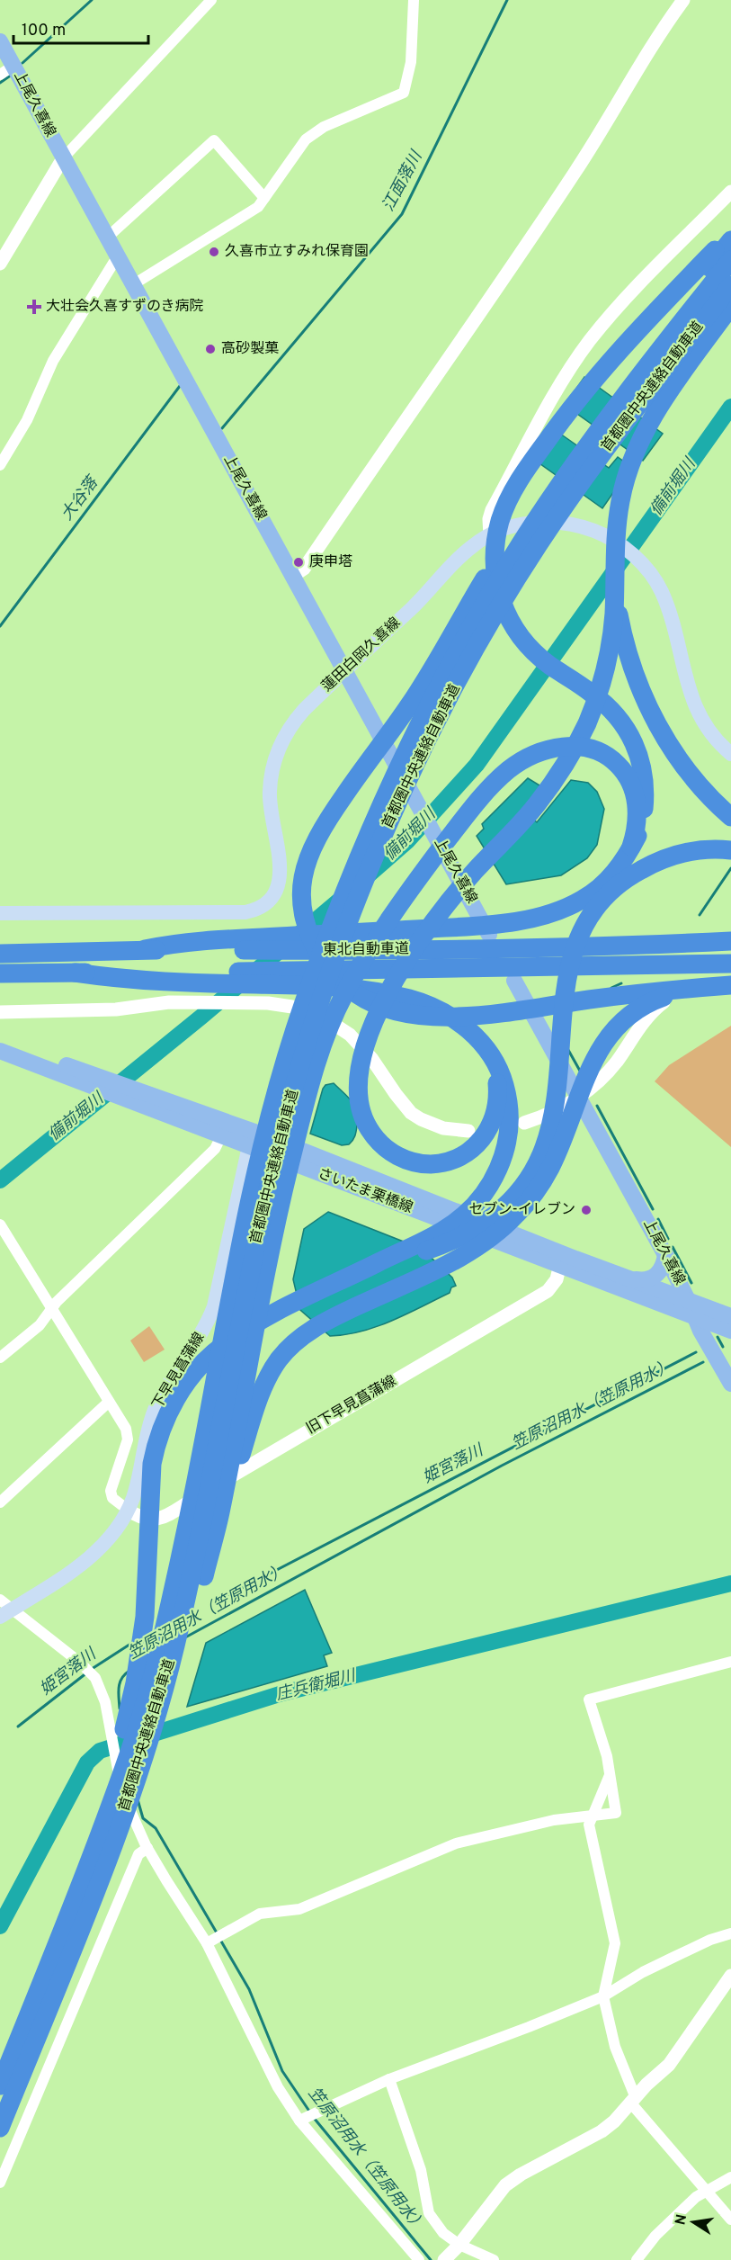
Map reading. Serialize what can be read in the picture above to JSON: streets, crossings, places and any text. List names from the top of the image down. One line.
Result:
{"streets":{"highway":["首都圏中央連絡自動車道","東北自動車道"],"main road":["上尾久喜線","蓮田白岡久喜線","さいたま栗橋線","下早見菖蒲線"],"street":["旧下早見菖蒲線"]},"crossings":[["上尾久喜線","蓮田白岡久喜線"],["上尾久喜線","さいたま栗橋線"],["さいたま栗橋線","下早見菖蒲線"],["さいたま栗橋線","旧下早見菖蒲線"],["下早見菖蒲線","旧下早見菖蒲線"]],"water":["江面落川","備前堀川","大谷落","笠原沼用水（笠原用水）","姫宮落川","庄兵衛堀川"],"places":{"other":["久喜市立すみれ保育園","高砂製菓","庚申塔","セブン-イレブン"],"health":["大壮会久喜すずのき病院"]},"scale_bar":"100 m","north":"left"}
